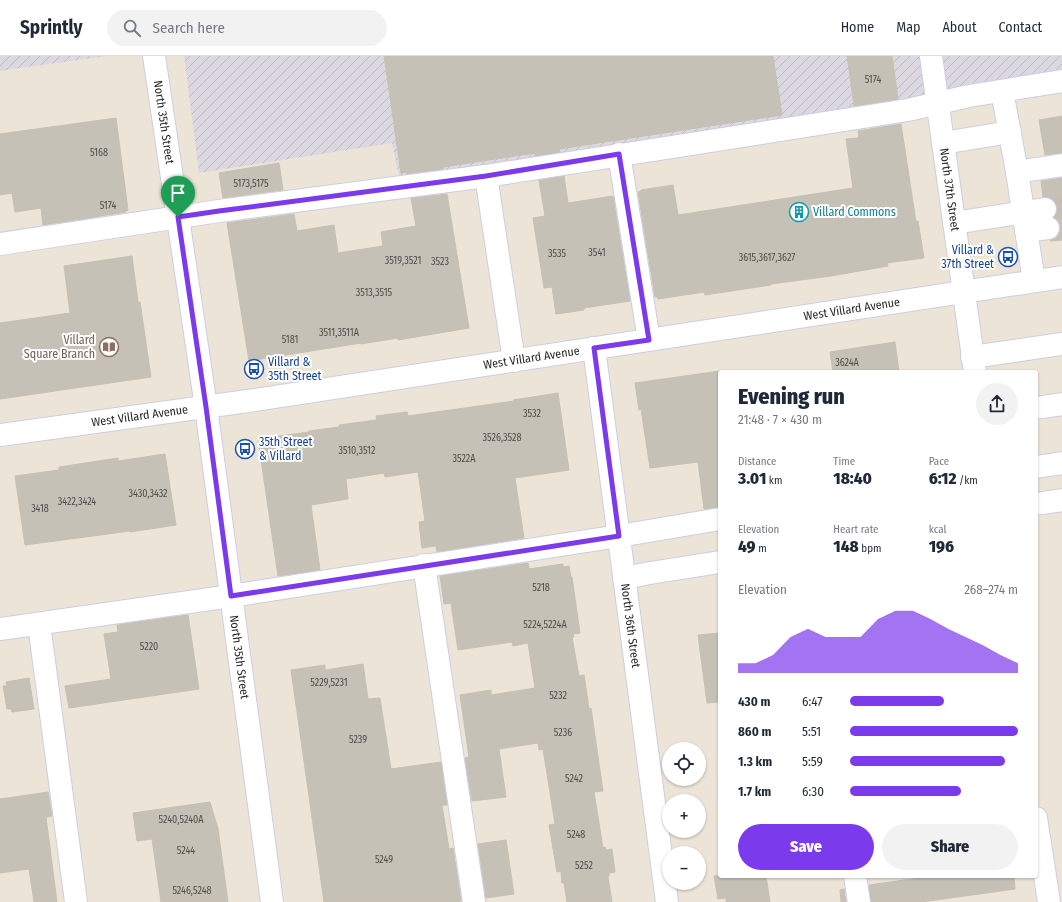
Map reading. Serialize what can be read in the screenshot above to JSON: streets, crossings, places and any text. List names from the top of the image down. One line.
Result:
{"streets":{"street":["North 35th Street","North 37th Street","West Villard Avenue","North 36th Street"]},"crossings":[["North 35th Street","West Villard Avenue"],["North 37th Street","West Villard Avenue"],["West Villard Avenue","North 36th Street"]],"places":{"building":["Villard Commons"],"bus stop":["Villard & 37th Street","Villard & 35th Street","35th Street & Villard"],"library":["Villard Square Branch"]},"house_numbers":["5174","5168","5173,5175","5174","3541","3535","3615,3617,3627","3519,3521","3523","3513,3515","3511,3511A","5181","3624A","3532","3526,3528","3510,3512","3522A","3430,3432","3422,3424","3418","5218","5224,5224A","5220","5229,5231","5232","5236","5239","5242","5240,5240A","5248","5244","5249","5252","5246,5248"],"page":{"header":"Sprintly","search":"Search here","nav":["Home","Map","About","Contact"],"heading":["Evening run","21:48 · 7 × 430 m"],"stats":[["Distance","3.01 km"],["Time","18:40"],["Pace","6:12 /km"],["Elevation","49 m"],["Heart rate","148 bpm"],["kcal","196"]],"chart":["Elevation","268–274 m"],"list":[{"name":"430 m","note":"6:47"},{"name":"860 m","note":"5:51"},{"name":"1.3 km","note":"5:59"},{"name":"1.7 km","note":"6:30"}],"map_buttons":["+","−"],"buttons":["Save","Share"]}}
